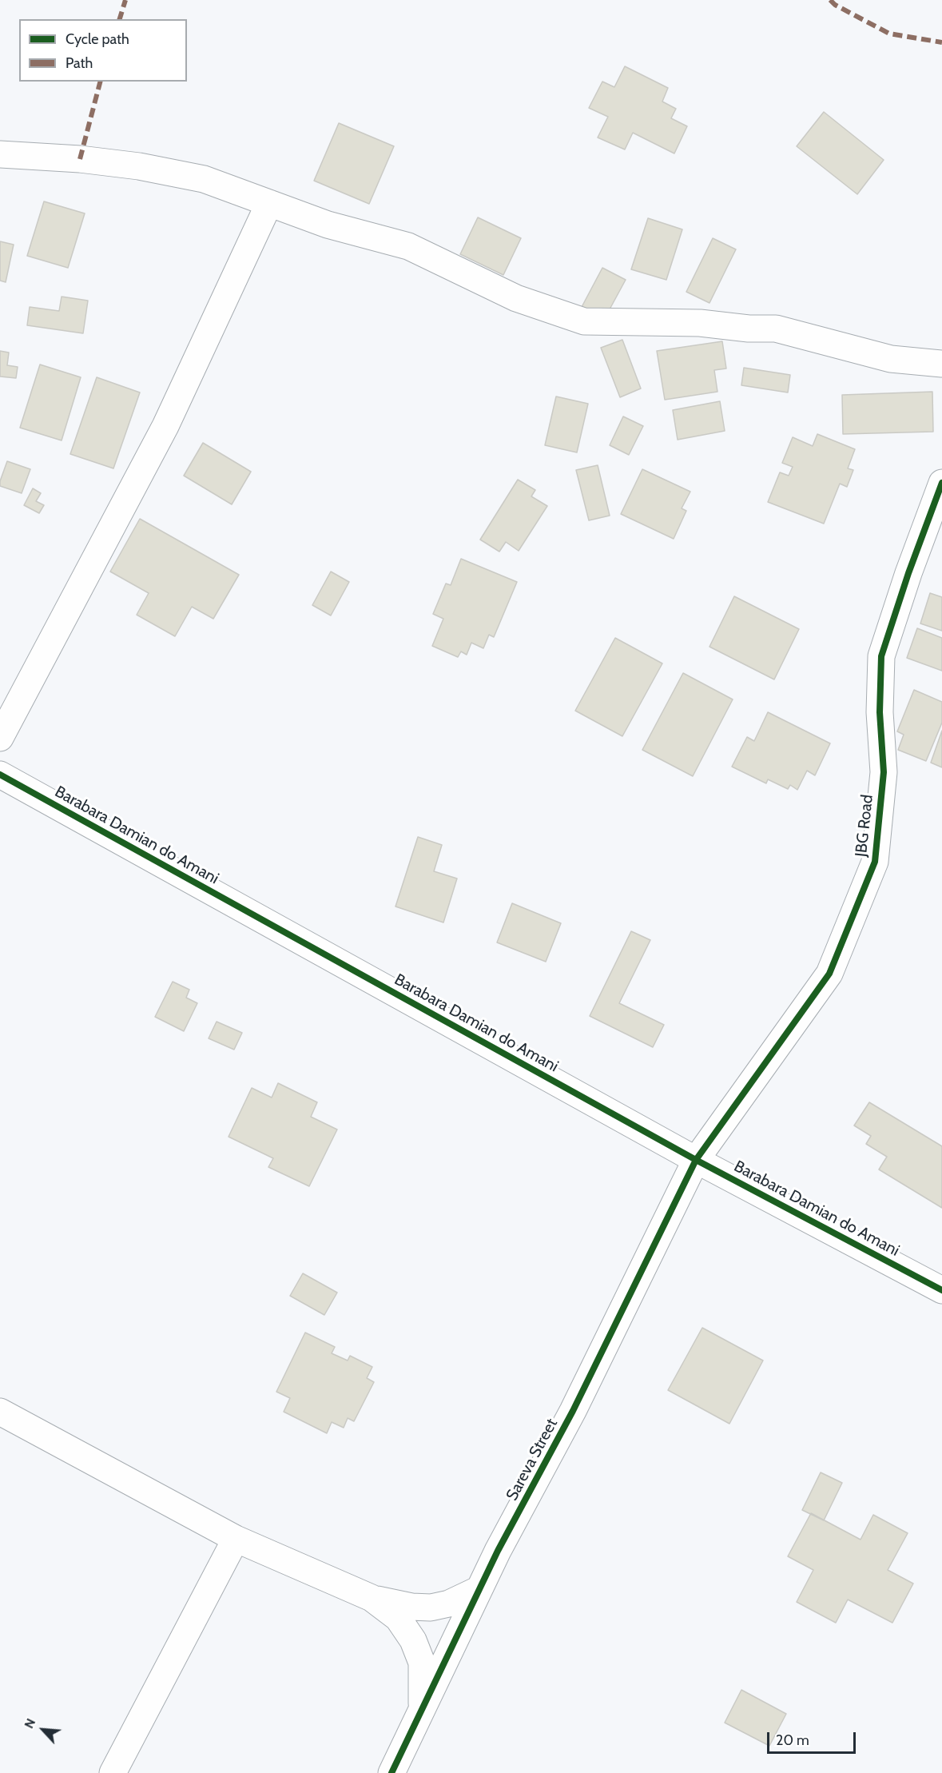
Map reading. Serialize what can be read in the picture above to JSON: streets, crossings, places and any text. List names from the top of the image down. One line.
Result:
{"streets":{"street":["JBG Road","Barabara Damian do Amani","Sareva Street"]},"crossings":[["JBG Road","Barabara Damian do Amani"],["JBG Road","Sareva Street"],["Barabara Damian do Amani","Sareva Street"]],"legend":["Cycle path","Path"],"scale_bar":"20 m","north":"top left"}
